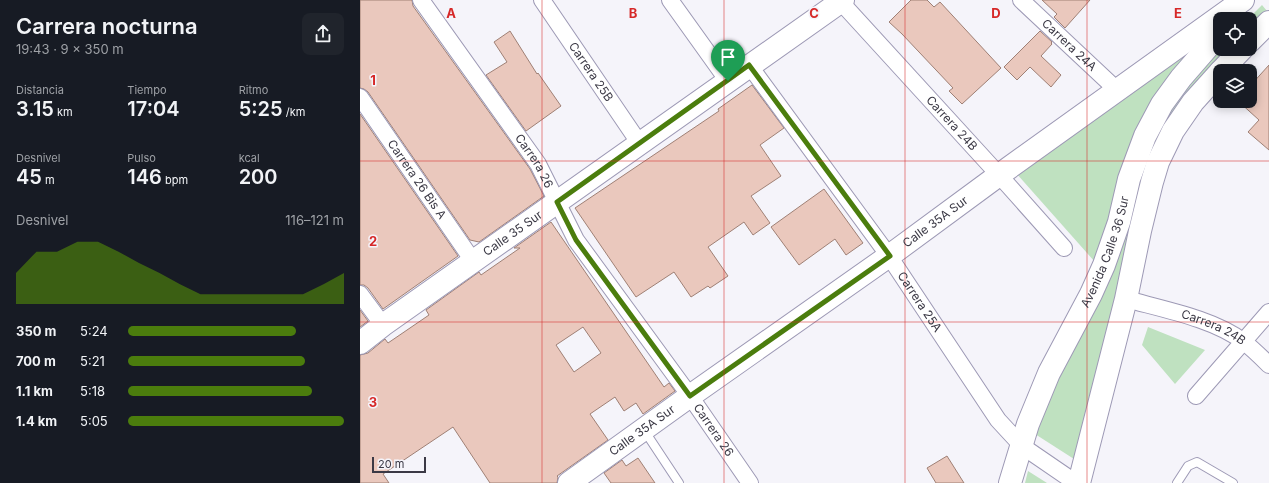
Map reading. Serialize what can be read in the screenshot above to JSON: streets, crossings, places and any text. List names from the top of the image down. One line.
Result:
{"streets":{"street":["Carrera 24A","Carrera 25B","Carrera 24B","Carrera 26","Carrera 26 Bis A","Calle 35A Sur","Calle 35 Sur","Avenida Calle 36 Sur","Carrera 25A"]},"crossings":[["Carrera 24A","Calle 35A Sur"],["Carrera 25B","Calle 35 Sur"],["Carrera 24B","Calle 35A Sur"],["Carrera 24B","Calle 35 Sur"],["Carrera 24B","Avenida Calle 36 Sur"],["Carrera 26","Calle 35A Sur"],["Carrera 26","Calle 35 Sur"],["Carrera 26 Bis A","Calle 35 Sur"],["Calle 35A Sur","Carrera 25A"],["Calle 35 Sur","Carrera 25A"],["Avenida Calle 36 Sur","Carrera 25A"]],"scale_bar":"20 m","page":{"heading":["Carrera nocturna","19:43 · 9 × 350 m"],"stats":[["Distancia","3.15 km"],["Tiempo","17:04"],["Ritmo","5:25 /km"],["Desnivel","45 m"],["Pulso","146 bpm"],["kcal","200"]],"chart":["Desnivel","116–121 m"],"list":[{"name":"350 m","note":"5:24"},{"name":"700 m","note":"5:21"},{"name":"1.1 km","note":"5:18"},{"name":"1.4 km","note":"5:05"}],"scale":"20 m"},"grid":{"columns":["A","B","C","D","E"],"rows":["1","2","3"]}}
